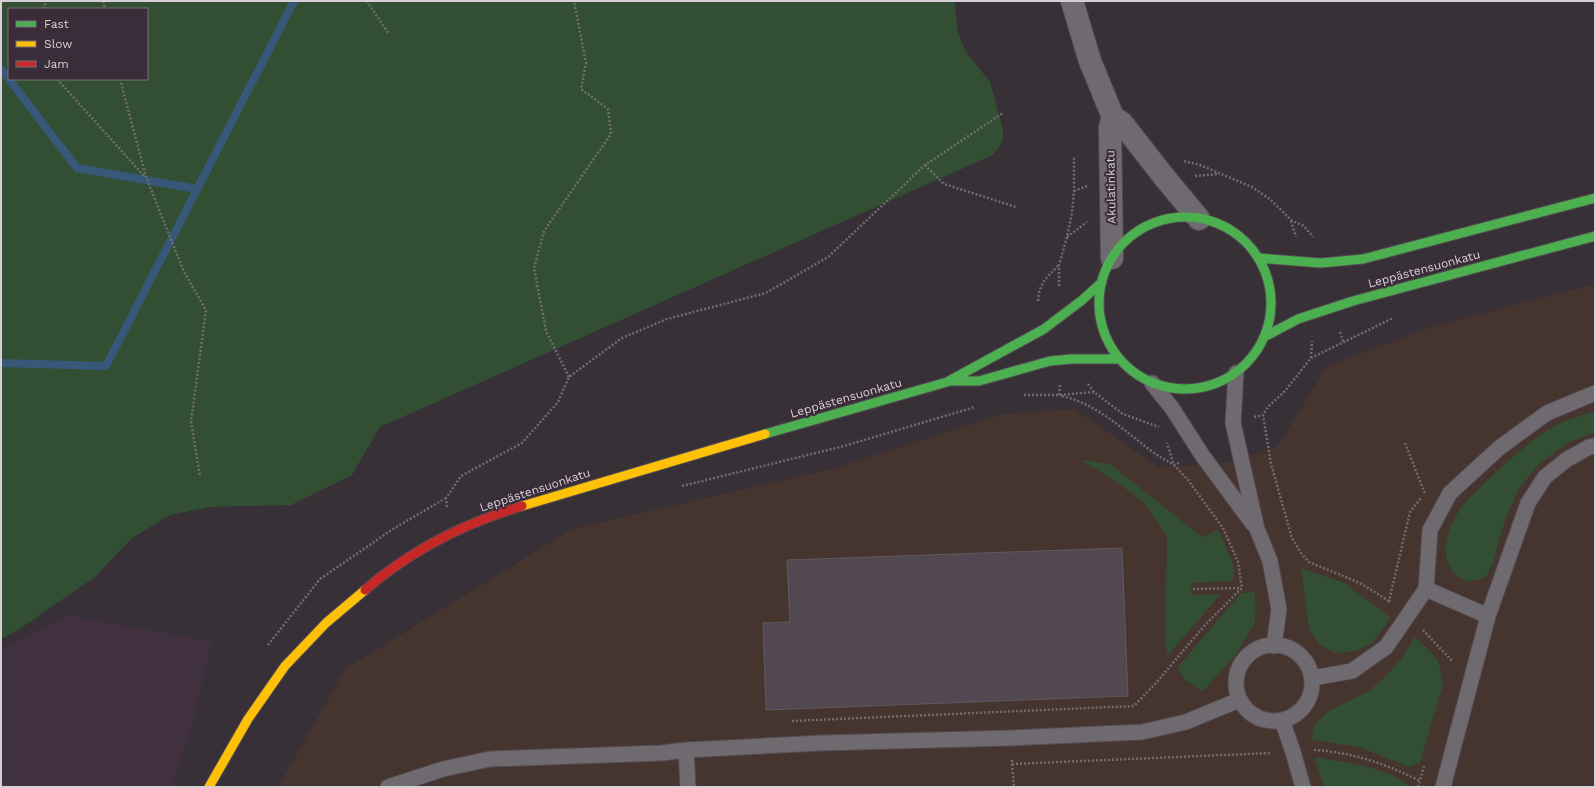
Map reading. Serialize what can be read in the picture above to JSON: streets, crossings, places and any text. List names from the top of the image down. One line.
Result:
{"streets":{"main road":["Leppästensuonkatu"],"street":["Akulatinkatu"]},"legend":["Fast","Slow","Jam"]}
